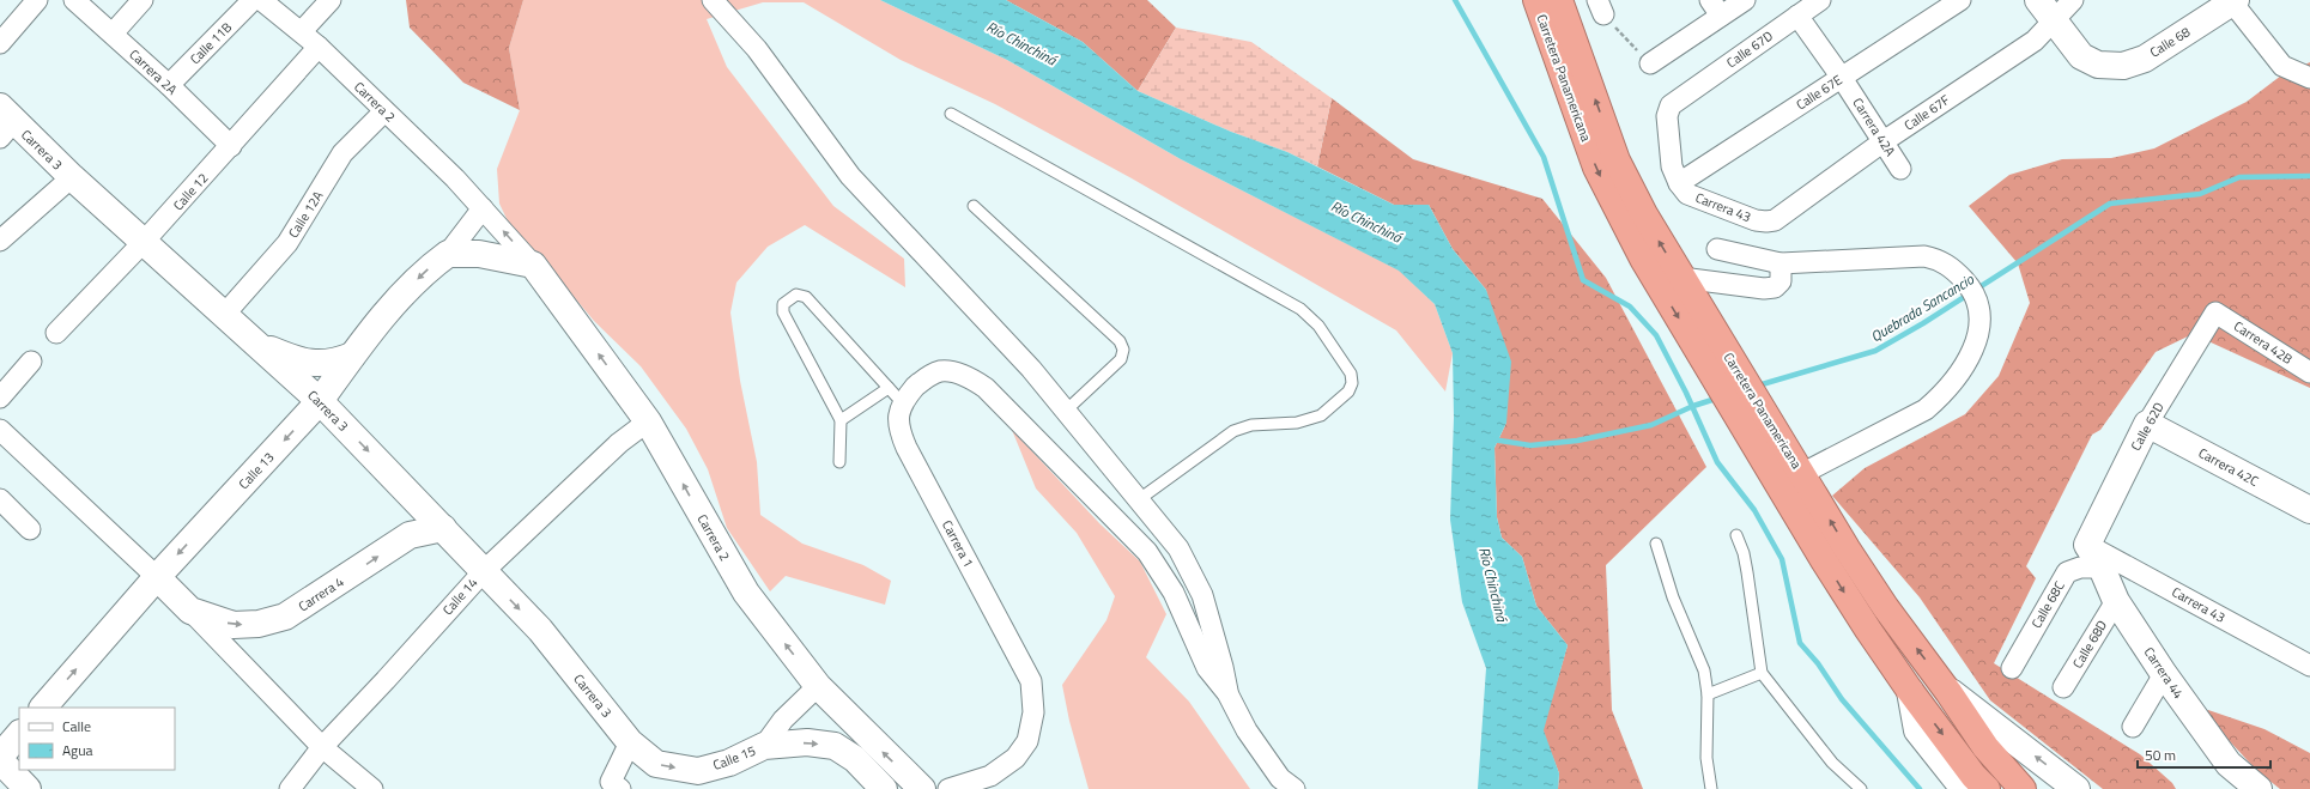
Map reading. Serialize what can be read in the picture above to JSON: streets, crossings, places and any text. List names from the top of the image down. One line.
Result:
{"streets":{"highway":["Carretera Panamericana"],"main road":["Calle 68","Carrera 2","Carrera 3","Calle 62D","Carrera 42C","Calle 13","Carrera 4","Carrera 44","Calle 15"],"street":["Calle 11B","Calle 67D","Carrera 2A","Calle 67E","Calle 67F","Carrera 42A","Calle 12","Carrera 43","Calle 12A","Carrera 42B","Carrera 1","Calle 14","Calle 68C","Calle 68D"]},"crossings":[["Calle 68","Calle 67F"],["Calle 11B","Carrera 2A"],["Calle 67D","Calle 67E"],["Calle 67D","Carrera 42A"],["Calle 67D","Carrera 43"],["Carrera 2A","Calle 12"],["Calle 67E","Carrera 42A"],["Calle 67E","Carrera 43"],["Carrera 2","Calle 12"],["Carrera 2","Calle 12A"],["Carrera 2","Calle 14"],["Carrera 2","Calle 15"],["Calle 67F","Carrera 42A"],["Calle 67F","Carrera 43"],["Carrera 3","Calle 12"],["Carrera 3","Calle 12A"],["Carrera 3","Calle 13"],["Carrera 3","Carrera 4"],["Carrera 3","Calle 14"],["Carrera 3","Calle 15"],["Carrera 43","Calle 62D"],["Carrera 43","Carrera 44"],["Carrera 42B","Calle 62D"],["Calle 62D","Carrera 42C"],["Calle 62D","Carrera 44"],["Calle 13","Carrera 4"],["Carrera 4","Calle 14"],["Calle 68C","Carrera 44"],["Calle 68D","Carrera 44"]],"one_way":["Carrera 2","Carrera 3","Calle 15"],"water":["Río Chinchiná","Quebrada Sancancio"],"legend":["Calle","Agua"],"scale_bar":"50 m"}
